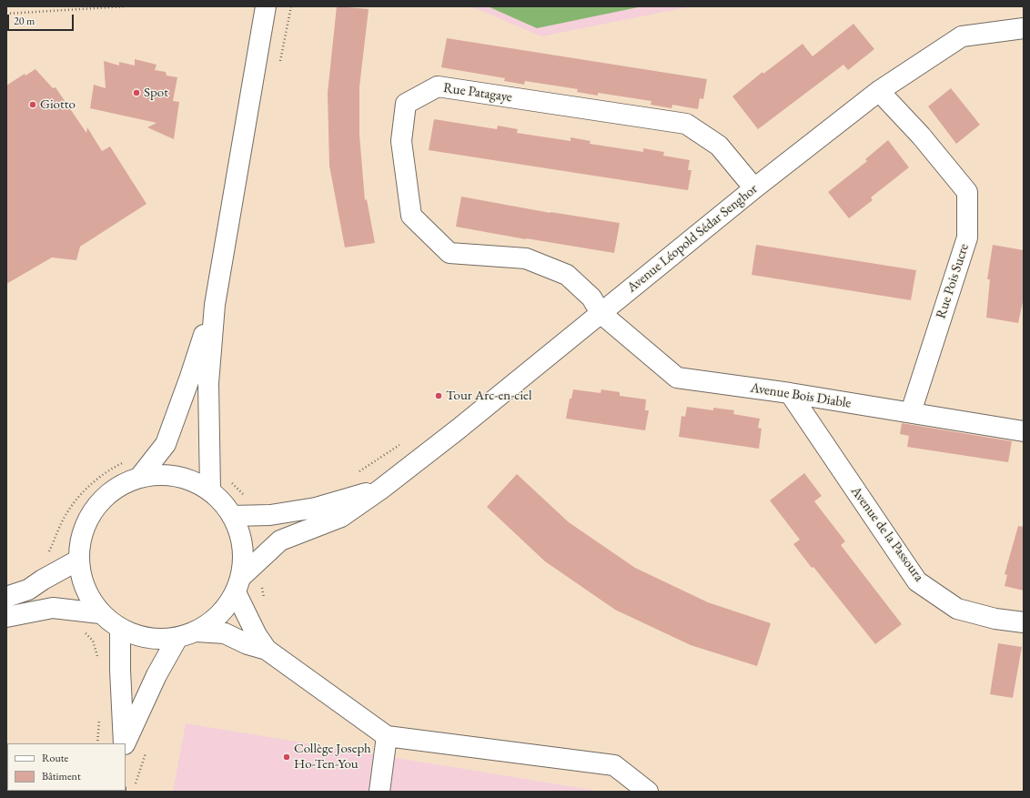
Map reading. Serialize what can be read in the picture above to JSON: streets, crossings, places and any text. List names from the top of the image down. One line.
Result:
{"streets":{"street":["Rue Patagaye","Avenue Léopold Sédar Senghor","Rue Pois Sucre","Avenue Bois Diable","Avenue de la Passoura"]},"crossings":[["Rue Patagaye","Avenue Léopold Sédar Senghor"],["Rue Patagaye","Avenue Bois Diable"],["Avenue Léopold Sédar Senghor","Rue Pois Sucre"],["Avenue Léopold Sédar Senghor","Avenue Bois Diable"],["Rue Pois Sucre","Avenue Bois Diable"],["Avenue Bois Diable","Avenue de la Passoura"]],"places":["Spot","Giotto","Tour Arc-en-ciel","Collège Joseph Ho-Ten-You"],"legend":["Route","Bâtiment"],"scale_bar":"20 m"}
